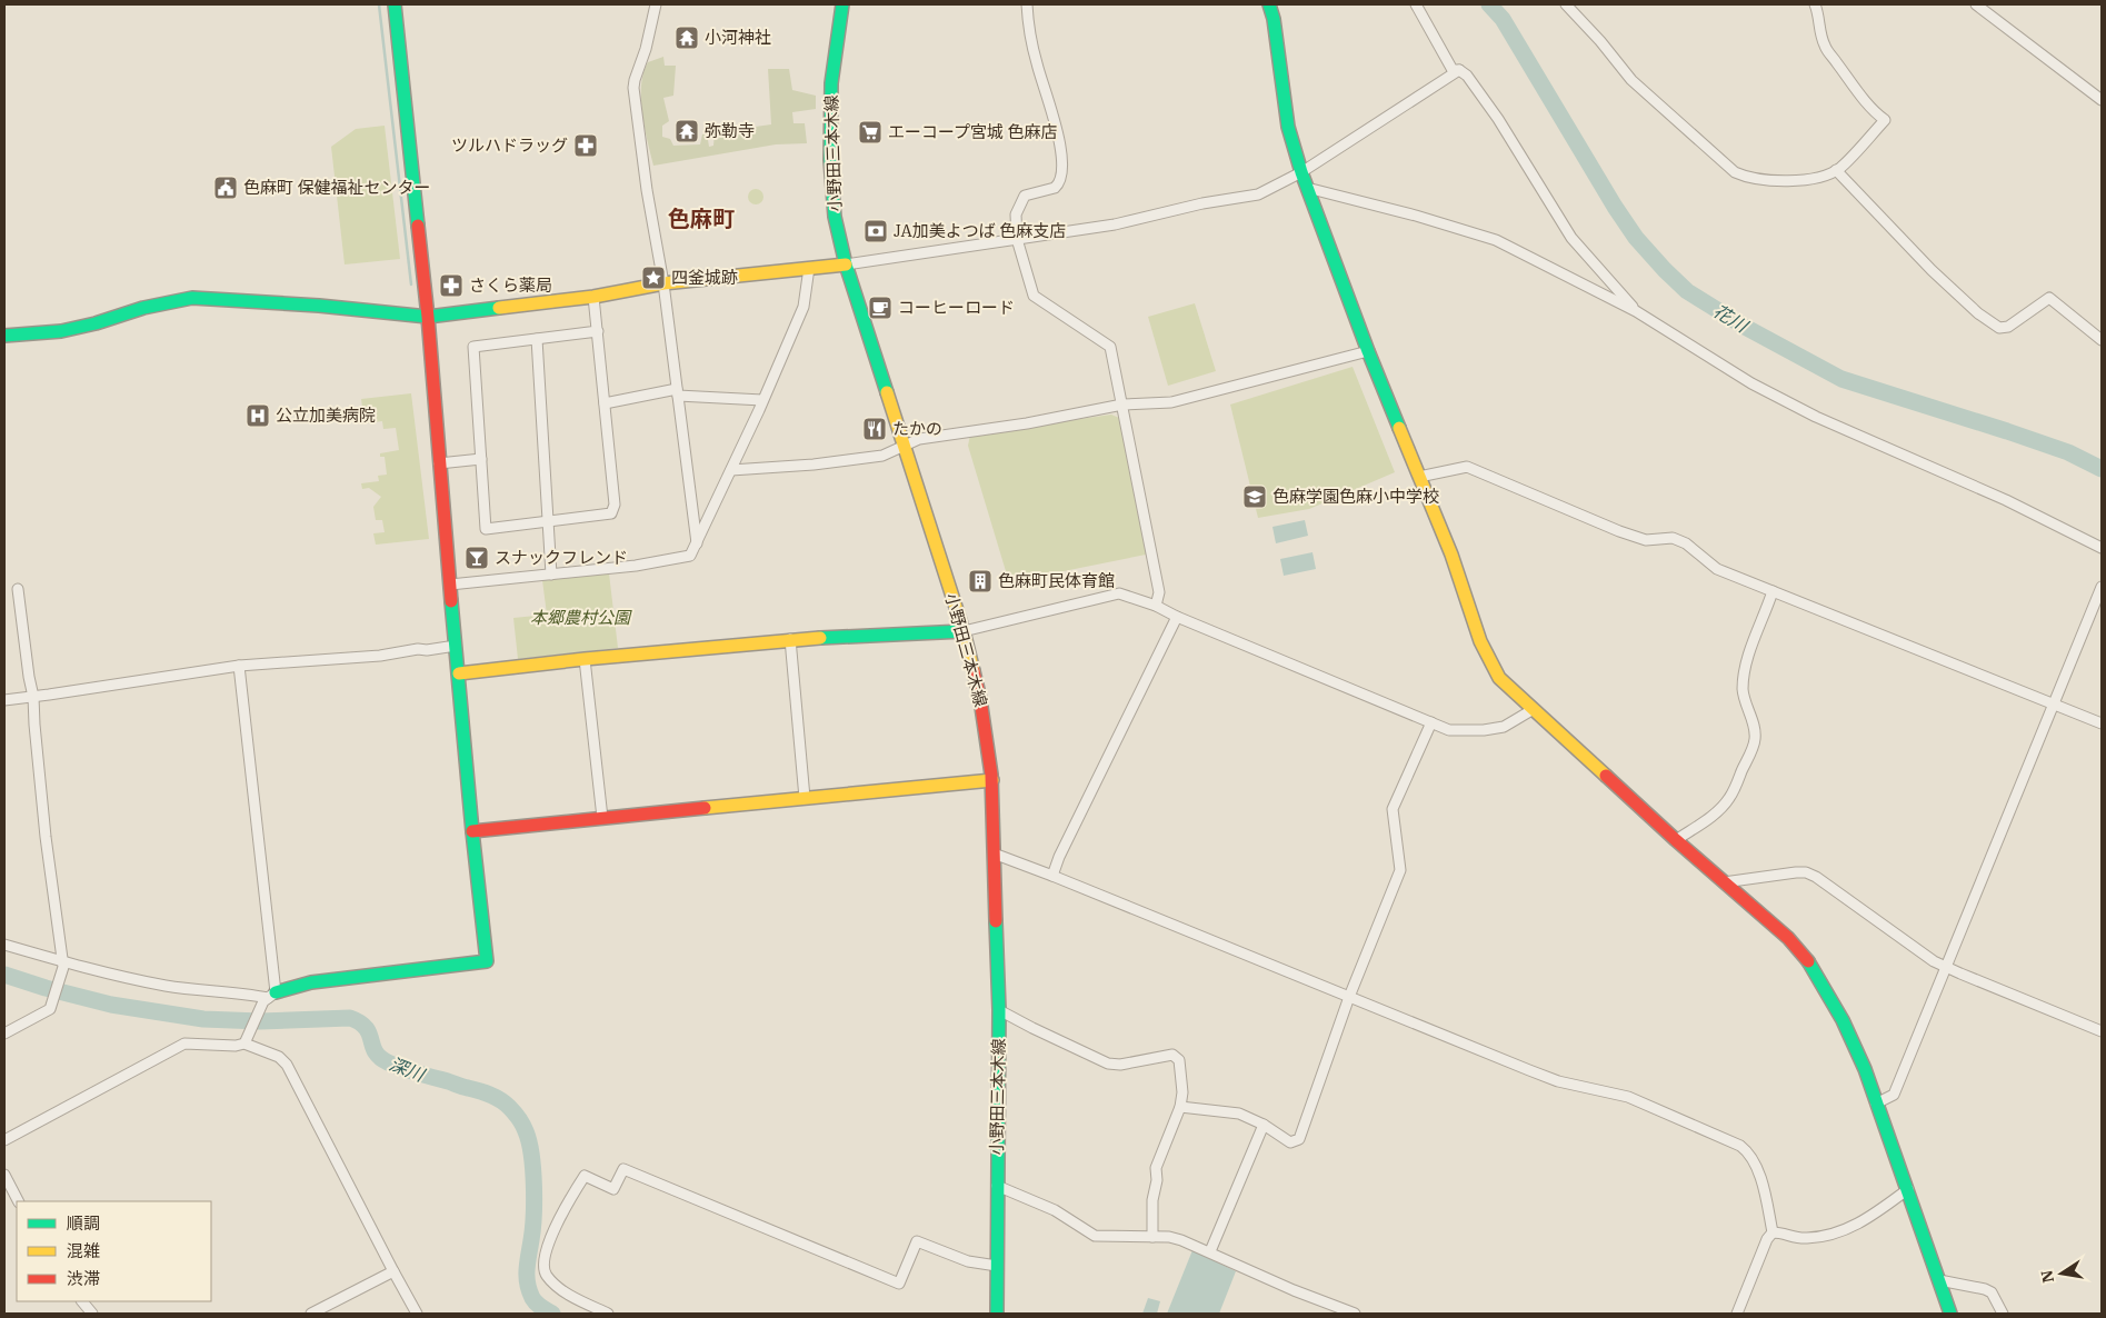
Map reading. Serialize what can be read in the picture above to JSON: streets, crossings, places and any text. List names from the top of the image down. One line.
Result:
{"streets":{"street":["小野田三本木線"]},"districts":["色麻町"],"water":["花川","深川"],"parks":["本郷農村公園"],"places":{"temple":["小河神社","弥勒寺"],"supermarket":["エーコープ宮城 色麻店"],"pharmacy":["ツルハドラッグ","さくら薬局"],"public building":["色麻町 保健福祉センター"],"bank":["JA加美よつば 色麻支店"],"place":["四釜城跡"],"cafe":["コーヒーロード"],"hospital":["公立加美病院"],"restaurant":["たかの"],"school or university":["色麻学園色麻小中学校"],"bar":["スナックフレンド"],"building":["色麻町民体育館"]},"legend":["順調","混雑","渋滞"],"north":"left"}
